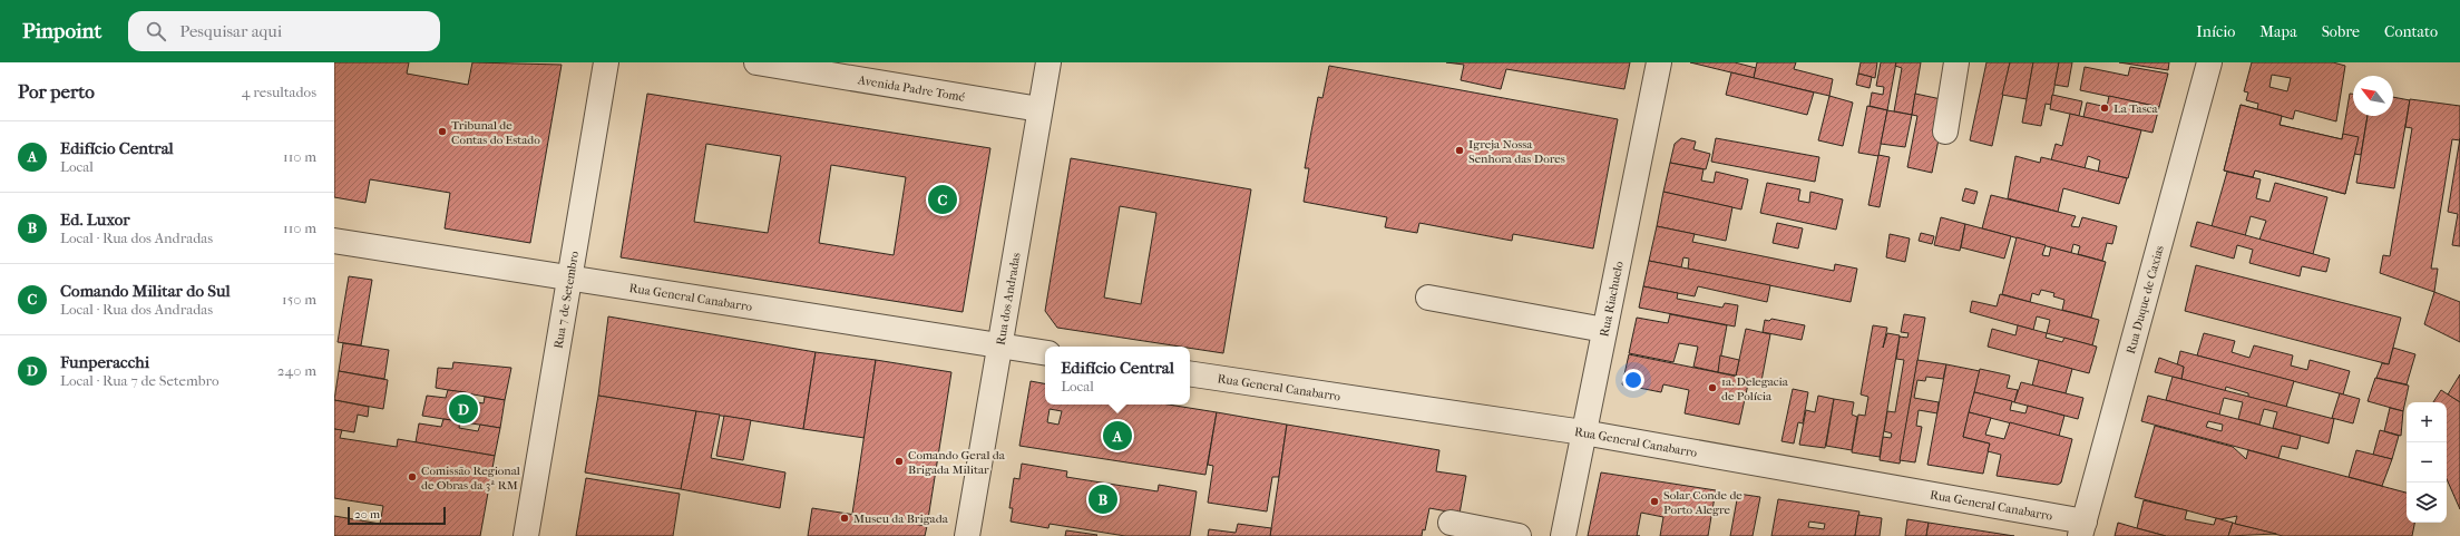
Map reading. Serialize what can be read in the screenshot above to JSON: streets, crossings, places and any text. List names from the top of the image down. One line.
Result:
{"streets":{"street":["Avenida Padre Tomé","Rua General Canabarro","Rua dos Andradas","Rua Riachuelo","Rua Duque de Caxias","Rua 7 de Setembro"]},"crossings":[["Avenida Padre Tomé","Rua dos Andradas"],["Rua General Canabarro","Rua dos Andradas"],["Rua General Canabarro","Rua Riachuelo"],["Rua General Canabarro","Rua Duque de Caxias"],["Rua General Canabarro","Rua 7 de Setembro"]],"places":["La Tasca","Tribunal de Contas do Estado","Igreja Nossa Senhora das Dores","1a. Delegacia de Polícia","Comando Geral da Brigada Militar","Comissão Regional de Obras da 3ª RM","Solar Conde de Porto Alegre","Museu da Brigada"],"scale_bar":"20 m","north":"top left","page":{"header":"Pinpoint","search":"Pesquisar aqui","nav":["Início","Mapa","Sobre","Contato"],"heading":["Por perto","4 resultados"],"list":[{"mark":"A","name":"Edifício Central","note":"Local","value":"110 m"},{"mark":"B","name":"Ed. Luxor","note":"Local · Rua dos Andradas","value":"110 m"},{"mark":"C","name":"Comando Militar do Sul","note":"Local · Rua dos Andradas","value":"150 m"},{"mark":"D","name":"Funperacchi","note":"Local · Rua 7 de Setembro","value":"240 m"}],"pins":["C","D","A","B"],"popup":["Edifício Central","Local"],"map_buttons":["+","−"],"scale":"20 m"}}
